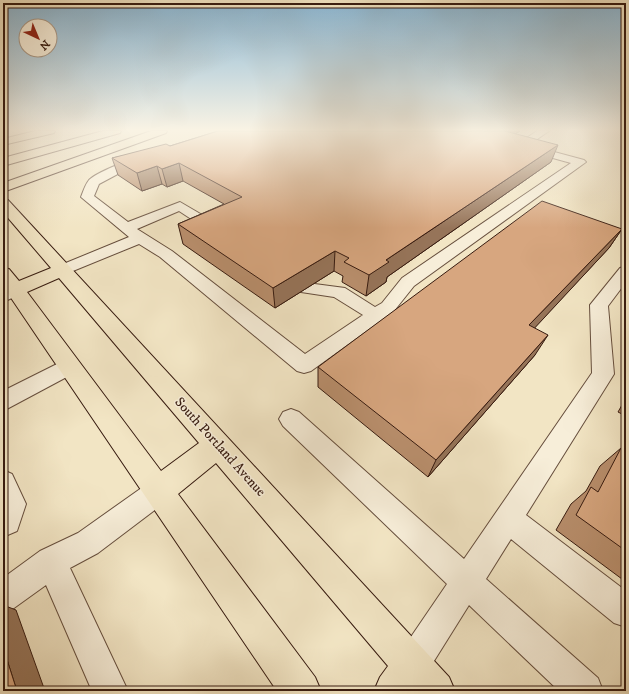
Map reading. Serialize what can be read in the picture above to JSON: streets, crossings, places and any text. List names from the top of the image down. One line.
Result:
{"streets":{"main road":["South Portland Avenue"]},"north":"bottom right"}
